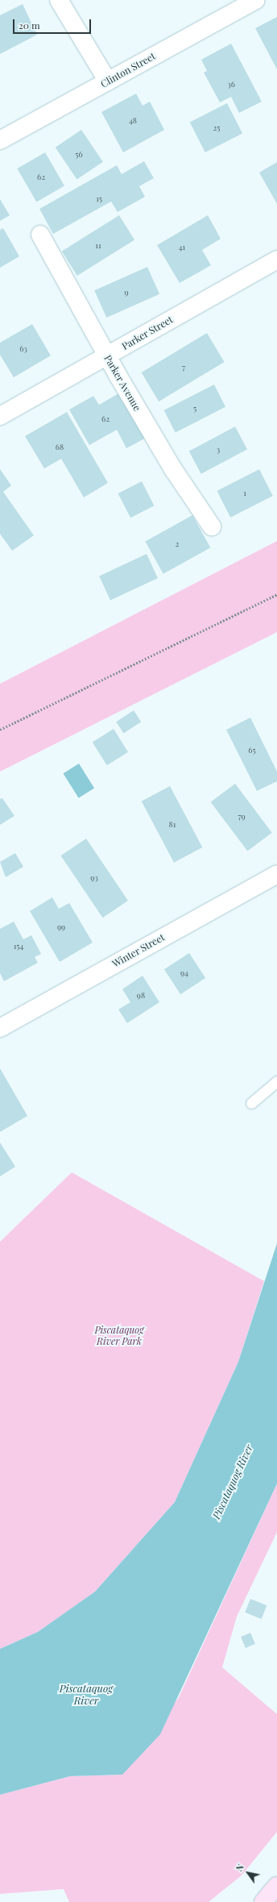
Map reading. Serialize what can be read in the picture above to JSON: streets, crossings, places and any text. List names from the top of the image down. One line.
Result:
{"streets":{"street":["Clinton Street","Parker Street","Parker Avenue","Winter Street"]},"crossings":[["Parker Street","Parker Avenue"]],"water":["Piscataquog River"],"parks":["Piscataquog River Park"],"house_numbers":["36","48","25","56","62","15","11","41","9","63","7","5","62","68","3","1","2","65","79","81","93","99","154","94","98"],"scale_bar":"20 m","north":"top left"}
